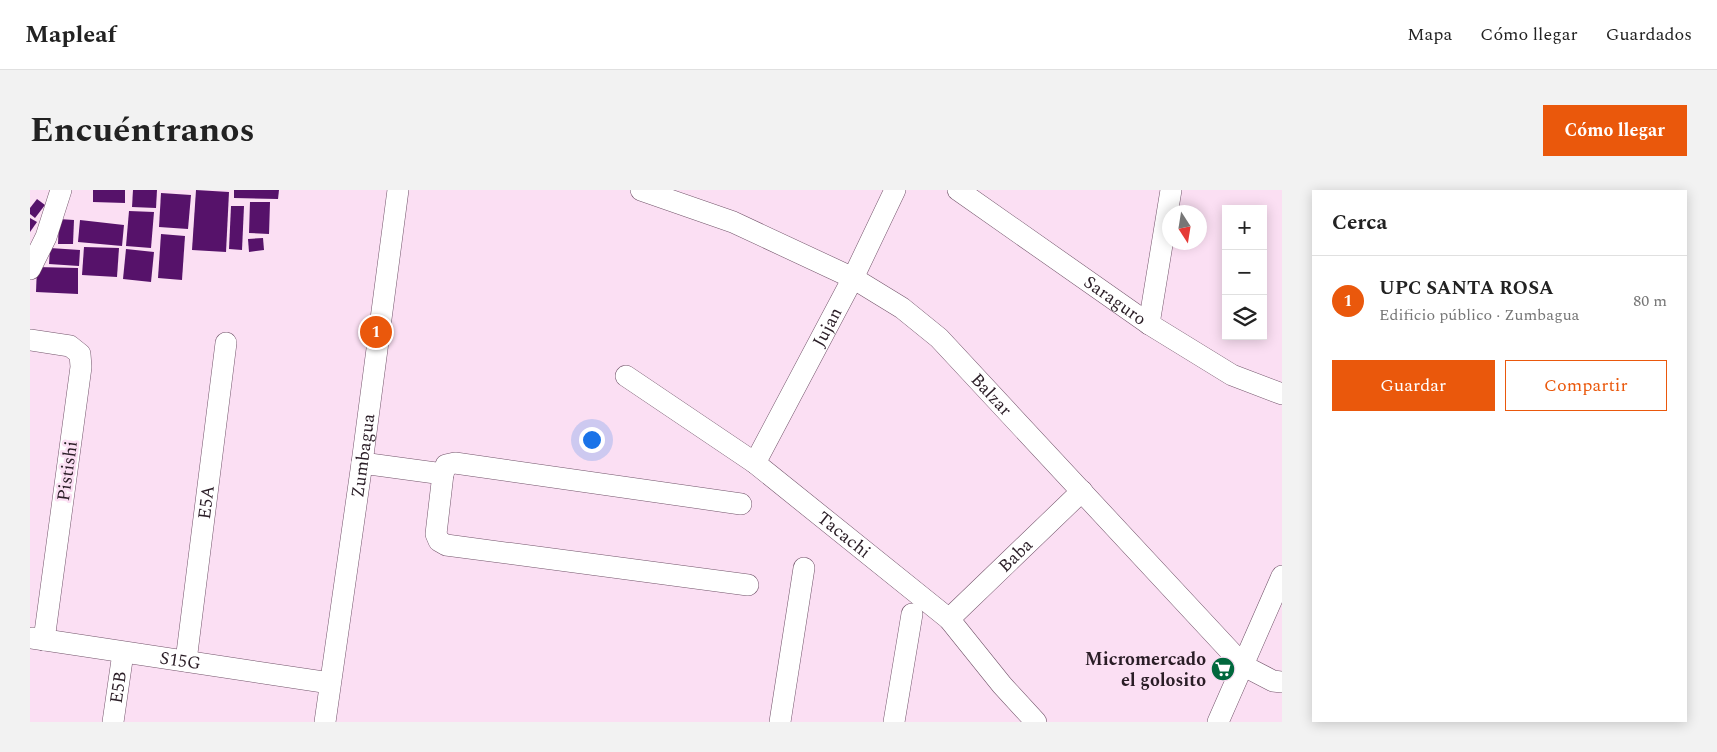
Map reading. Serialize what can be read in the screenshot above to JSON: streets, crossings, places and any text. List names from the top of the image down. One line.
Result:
{"streets":{"street":["Saraguro","Jujan","Balzar","Zumbagua","Pistishi","E5A","Tacachi","Baba","S15G","E5B"]},"crossings":[["Jujan","Balzar"],["Jujan","Tacachi"],["Balzar","Baba"],["Zumbagua","S15G"],["Pistishi","S15G"],["E5A","S15G"],["Tacachi","Baba"],["S15G","E5B"]],"places":{"supermarket":["Micromercado el golosito"]},"north":"bottom","page":{"header":"Mapleaf","nav":["Mapa","Cómo llegar","Guardados"],"title":"Encuéntranos","buttons":["Cómo llegar",["Guardar","Compartir"]],"heading":"Cerca","map_buttons":["+","−"],"list":[{"mark":"1","name":"UPC SANTA ROSA","note":"Edificio público · Zumbagua","value":"80 m"}],"pins":"1"}}
